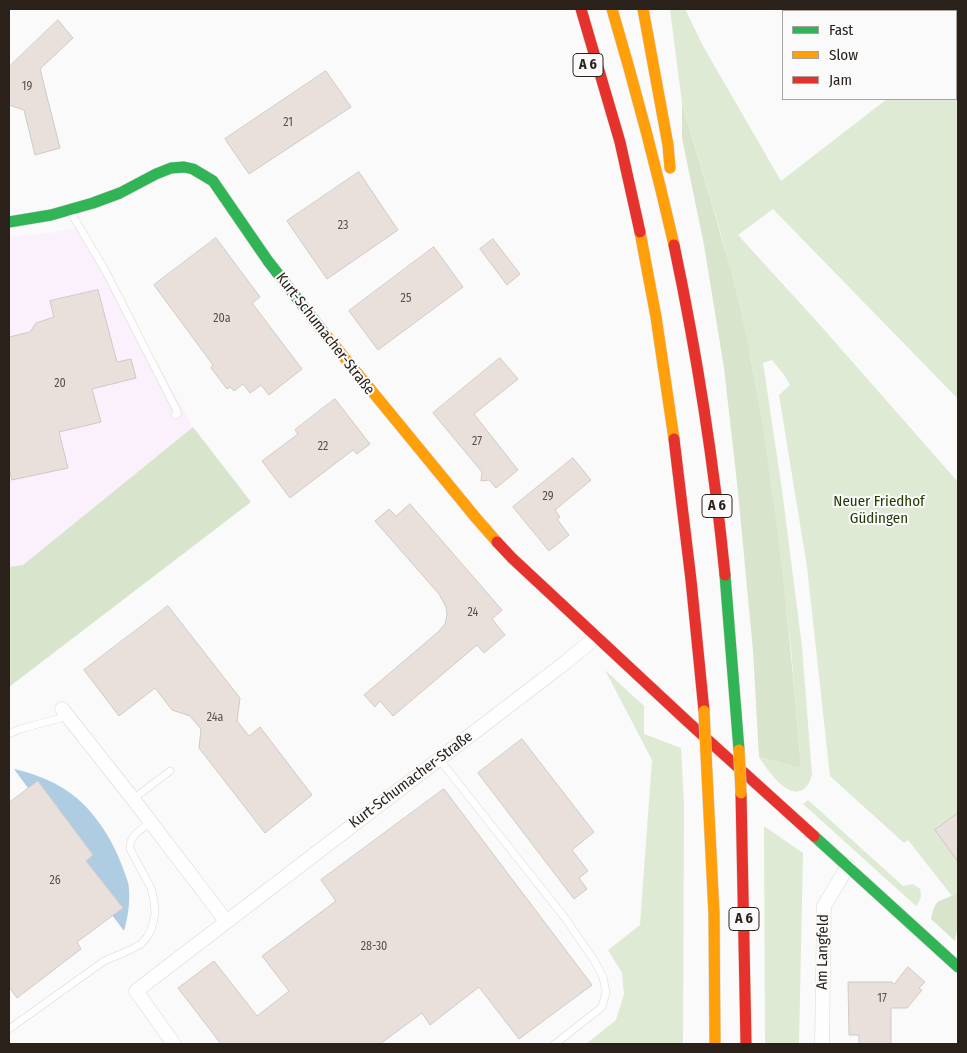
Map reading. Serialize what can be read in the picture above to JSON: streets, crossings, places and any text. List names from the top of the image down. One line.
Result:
{"streets":{"main road":["A 6","Kurt-Schumacher-Straße"],"street":["Am Langfeld"]},"crossings":[["Kurt-Schumacher-Straße","Am Langfeld"]],"parks":["Neuer Friedhof Güdingen"],"house_numbers":["19","21","23","25","20a","20","27","22","29","24","24a","26","28-30","17"],"legend":["Fast","Slow","Jam"]}
